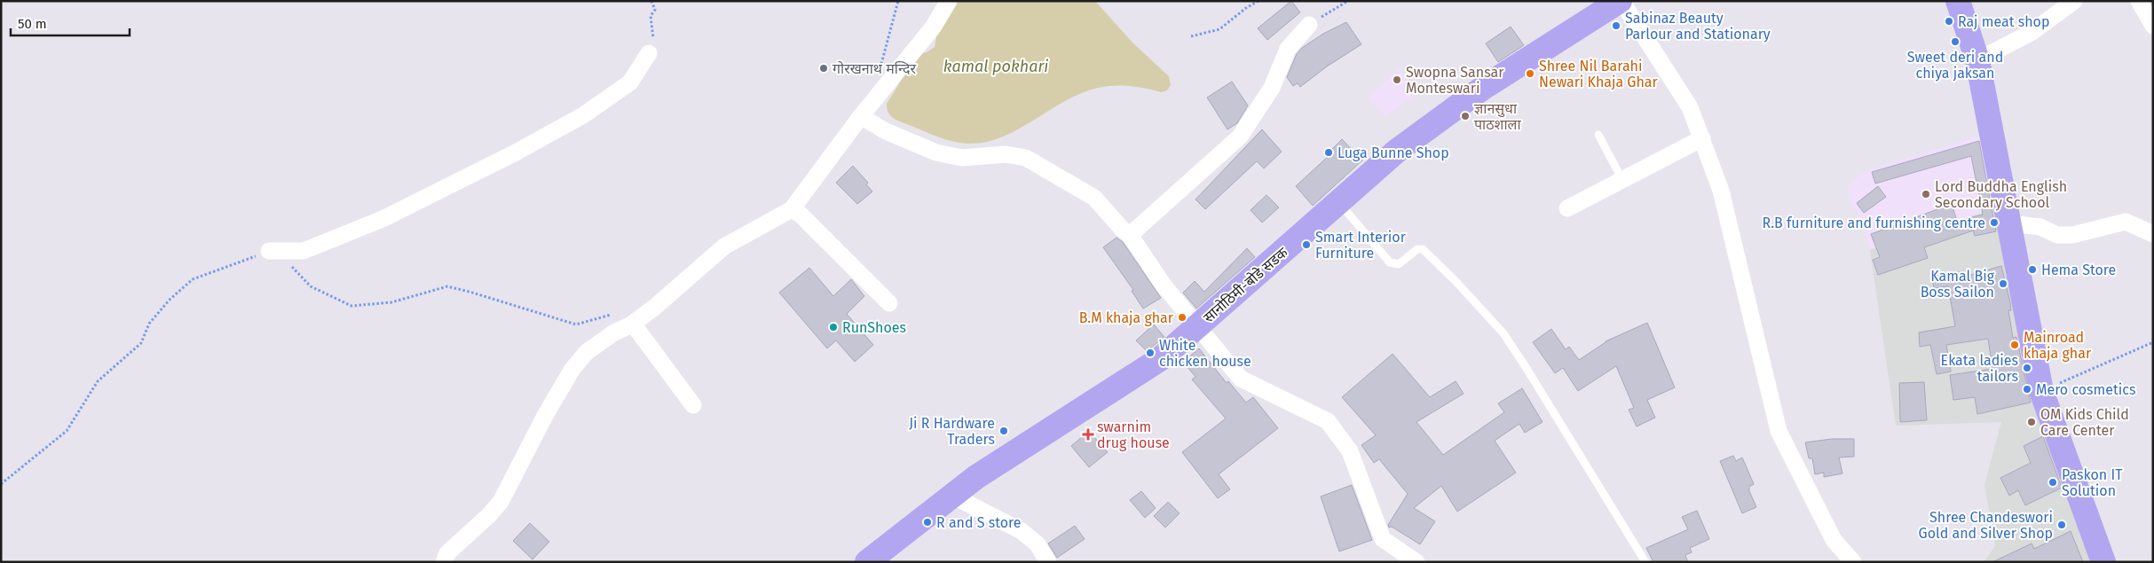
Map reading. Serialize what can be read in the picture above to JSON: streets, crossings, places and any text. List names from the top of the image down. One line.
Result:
{"streets":{"main road":["सानोठिमी-बोडे सडक"]},"water":["kamal pokhari"],"places":{"other":["Raj meat shop","Sabinaz Beauty Parlour and Stationary","Sweet deri and chiya jaksan","गोरखनाथ मन्दिर","Shree Nil Barahi Newari Khaja Ghar","Swopna Sansar Monteswari","ज्ञानसुधा पाठशाला","Luga Bunne Shop","Lord Buddha English Secondary School","R.B furniture and furnishing centre","Smart Interior Furniture","Hema Store","Kamal Big Boss Sailon","B.M khaja ghar","RunShoes","Mainroad khaja ghar","White chicken house","Ekata ladies tailors","Mero cosmetics","OM Kids Child Care Center","Ji R Hardware Traders","Paskon IT Solution","R and S store","Shree Chandeswori Gold and Silver Shop"],"health":["swarnim drug house"]},"scale_bar":"50 m"}
